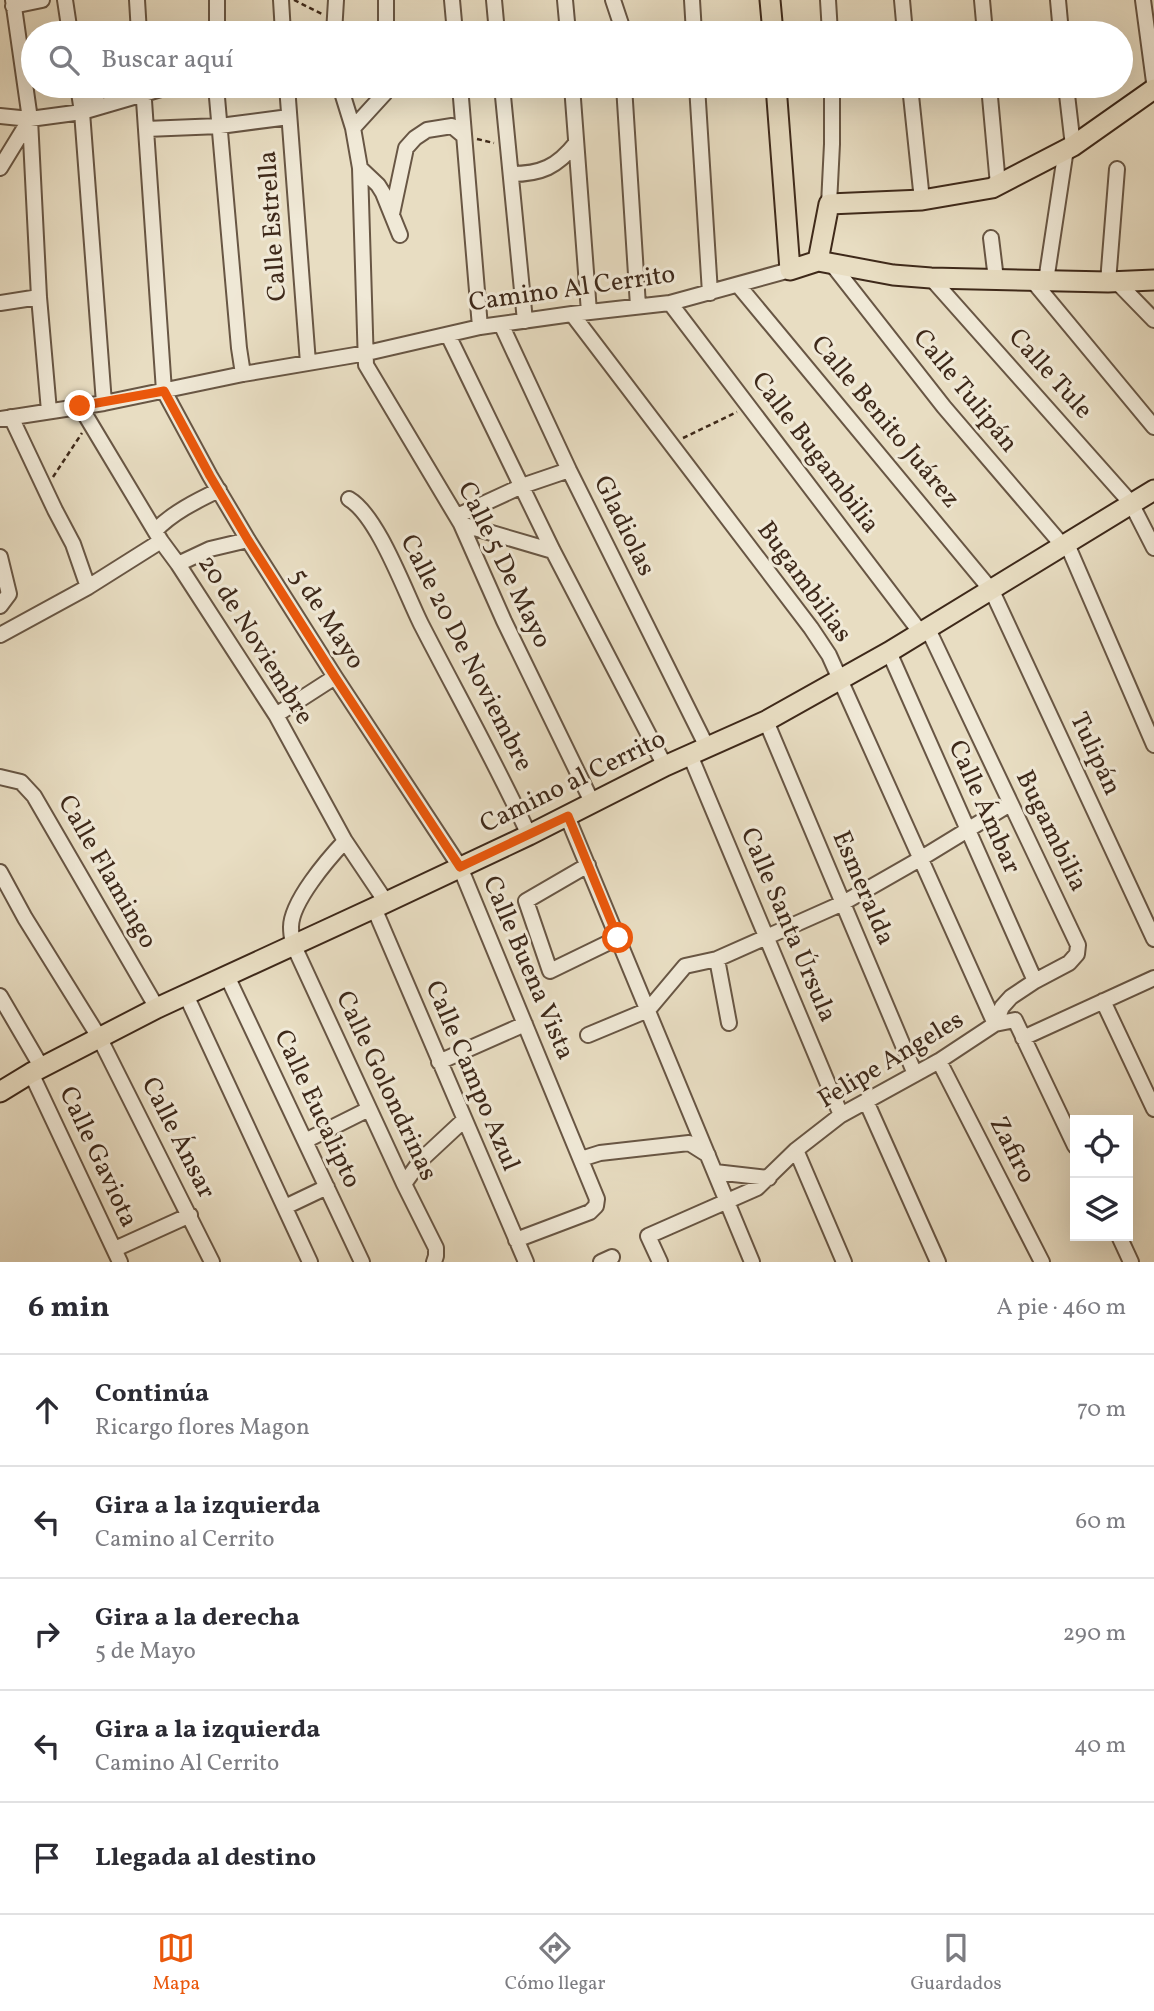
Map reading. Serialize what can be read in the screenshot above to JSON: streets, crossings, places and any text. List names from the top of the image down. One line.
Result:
{"streets":{"main road":["Camino Al Cerrito","Camino al Cerrito"],"street":["Calle Estrella","Calle Tule","Calle Tulipán","Calle Benito Juárez","Calle Bugambilia","Gladiolas","Calle 5 De Mayo","Bugambilias","5 de Mayo","20 de Noviembre","Calle 20 De Noviembre","Tulipán","Calle Ámbar","Bugambilia","Calle Flamingo","Esmeralda","Calle Santa Úrsula","Calle Buena Vista","Felipe Angeles","Calle Campo Azul","Calle Golondrinas","Calle Eucalipto","Calle Ánsar","Zafiro","Calle Gaviota"]},"crossings":[["Calle Estrella","Camino Al Cerrito"],["Camino Al Cerrito","Calle Tule"],["Camino Al Cerrito","Calle Tulipán"],["Camino Al Cerrito","Calle Benito Juárez"],["Camino Al Cerrito","Calle Bugambilia"],["Camino Al Cerrito","Gladiolas"],["Camino Al Cerrito","Calle 5 De Mayo"],["Camino Al Cerrito","Bugambilias"],["Camino Al Cerrito","5 de Mayo"],["Camino Al Cerrito","20 de Noviembre"],["Calle Tule","Camino al Cerrito"],["Calle Tulipán","Camino al Cerrito"],["Calle Benito Juárez","Tulipán"],["Calle Benito Juárez","Camino al Cerrito"],["Calle Bugambilia","Camino al Cerrito"],["Calle Bugambilia","Bugambilia"],["Gladiolas","Camino al Cerrito"],["Gladiolas","Calle Santa Úrsula"],["Calle 5 De Mayo","Camino al Cerrito"],["Bugambilias","Camino al Cerrito"],["Bugambilias","Bugambilia"],["Bugambilias","Felipe Angeles"],["5 de Mayo","Camino al Cerrito"],["5 de Mayo","Calle Buena Vista"],["20 de Noviembre","Camino al Cerrito"],["20 de Noviembre","Calle Campo Azul"],["Calle 20 De Noviembre","Camino al Cerrito"],["Tulipán","Camino al Cerrito"],["Camino al Cerrito","Calle Ámbar"],["Camino al Cerrito","Bugambilia"],["Camino al Cerrito","Calle Flamingo"],["Camino al Cerrito","Esmeralda"],["Camino al Cerrito","Calle Santa Úrsula"],["Camino al Cerrito","Calle Buena Vista"],["Camino al Cerrito","Calle Campo Azul"],["Camino al Cerrito","Calle Golondrinas"],["Camino al Cerrito","Calle Eucalipto"],["Camino al Cerrito","Calle Ánsar"],["Camino al Cerrito","Calle Gaviota"],["Calle Ámbar","Bugambilia"],["Bugambilia","Felipe Angeles"],["Esmeralda","Felipe Angeles"],["Calle Santa Úrsula","Felipe Angeles"],["Calle Buena Vista","Calle Campo Azul"],["Felipe Angeles","Zafiro"]],"page":{"search":"Buscar aquí","heading":["6 min","A pie · 460 m"],"list":[["Continúa","Ricargo flores Magon","70 m"],["Gira a la izquierda","Camino al Cerrito","60 m"],["Gira a la derecha","5 de Mayo","290 m"],["Gira a la izquierda","Camino Al Cerrito","40 m"],"Llegada al destino"],"nav":["Mapa","Cómo llegar","Guardados"]}}
